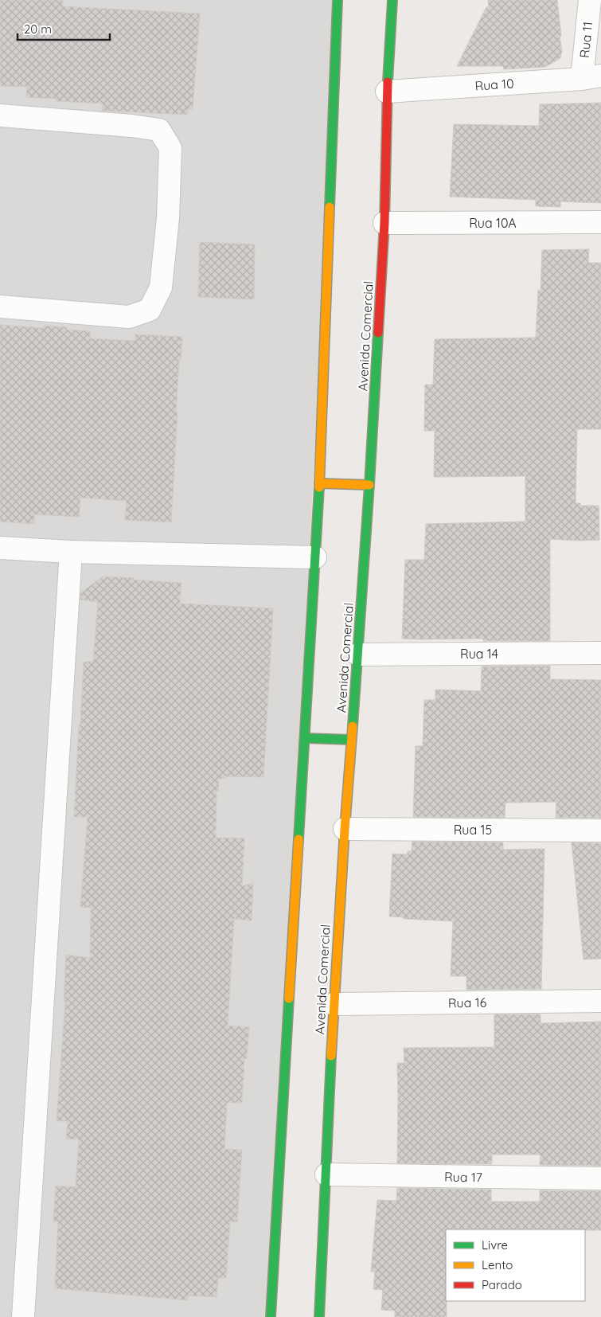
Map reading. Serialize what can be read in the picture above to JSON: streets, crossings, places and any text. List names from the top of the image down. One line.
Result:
{"streets":{"street":["Rua 11","Rua 10","Rua 10A","Avenida Comercial","Rua 14","Rua 15","Rua 16","Rua 17"]},"crossings":[["Rua 11","Rua 10"],["Rua 10","Avenida Comercial"],["Rua 10A","Avenida Comercial"],["Avenida Comercial","Rua 14"],["Avenida Comercial","Rua 15"],["Avenida Comercial","Rua 16"],["Avenida Comercial","Rua 17"]],"legend":["Livre","Lento","Parado"],"scale_bar":"20 m"}
